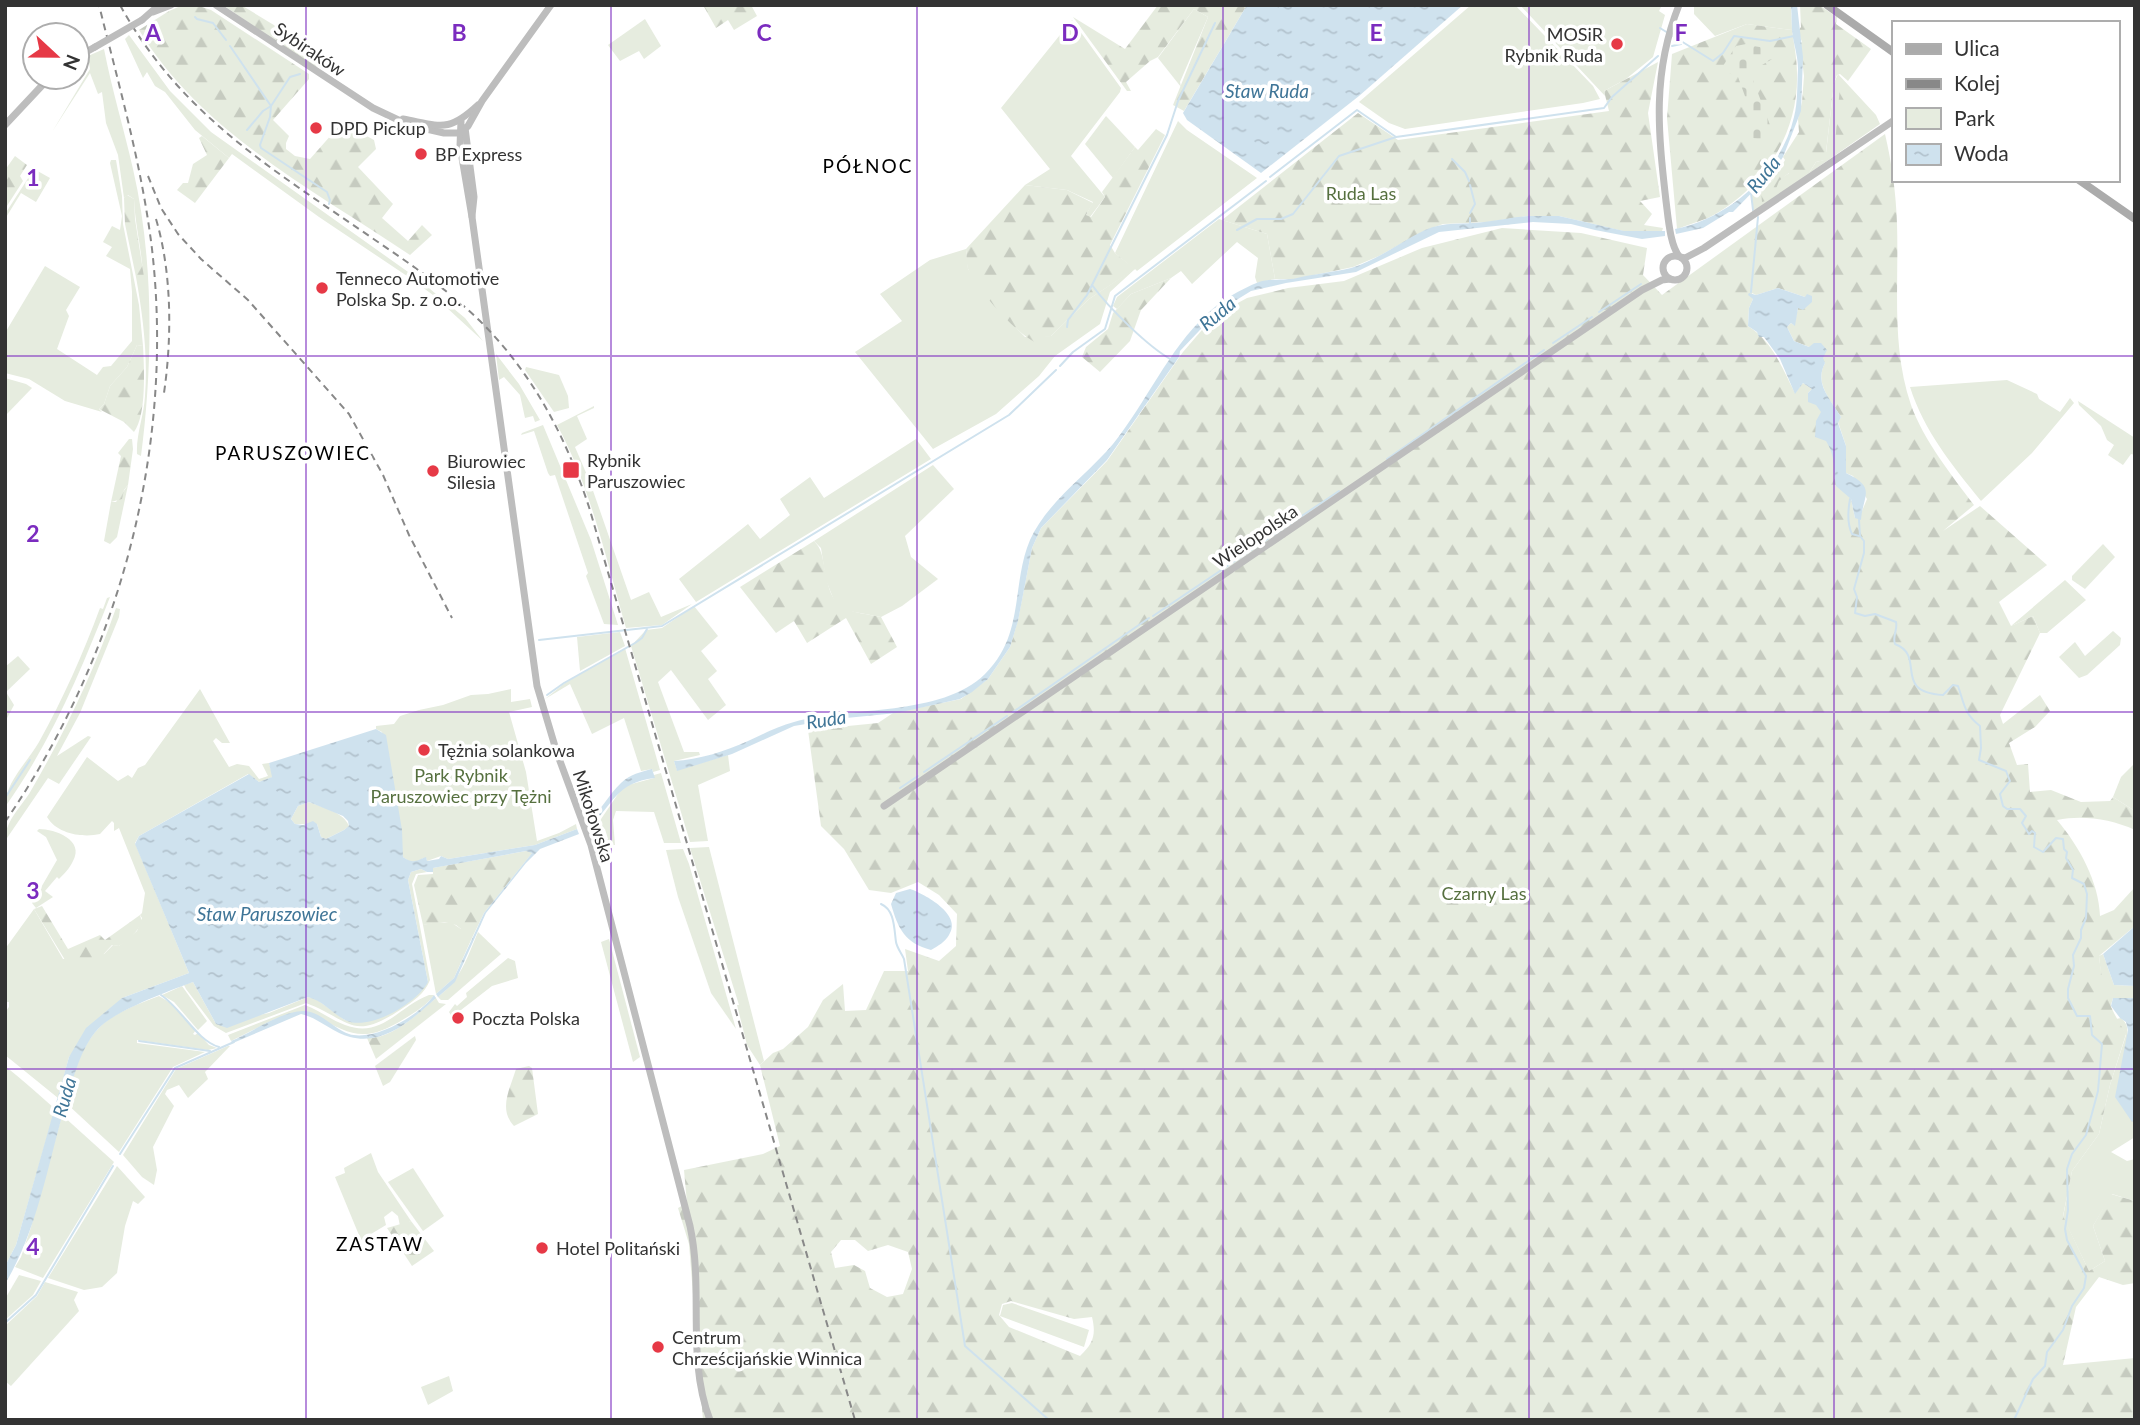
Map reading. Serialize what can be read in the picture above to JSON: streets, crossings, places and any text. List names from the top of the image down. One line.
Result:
{"streets":{"main road":["Sybiraków","Wielopolska","Mikołowska"]},"crossings":[["Sybiraków","Mikołowska"]],"districts":["PÓŁNOC","PARUSZOWIEC","ZASTAW"],"water":["Staw Ruda","Ruda","Staw Paruszowiec"],"parks":["Ruda Las","Park Rybnik Paruszowiec przy Tężni","Czarny Las"],"places":{"other":["MOSiR Rybnik Ruda","DPD Pickup","BP Express","Tenneco Automotive Polska Sp. z o.o.","Biurowiec Silesia","Tężnia solankowa","Poczta Polska","Hotel Politański","Centrum Chrześcijańskie Winnica"],"transit":["Rybnik Paruszowiec"]},"legend":["Ulica","Kolej","Park","Woda"],"north":"right","grid":{"columns":["A","B","C","D","E","F"],"rows":["1","2","3","4"]}}
